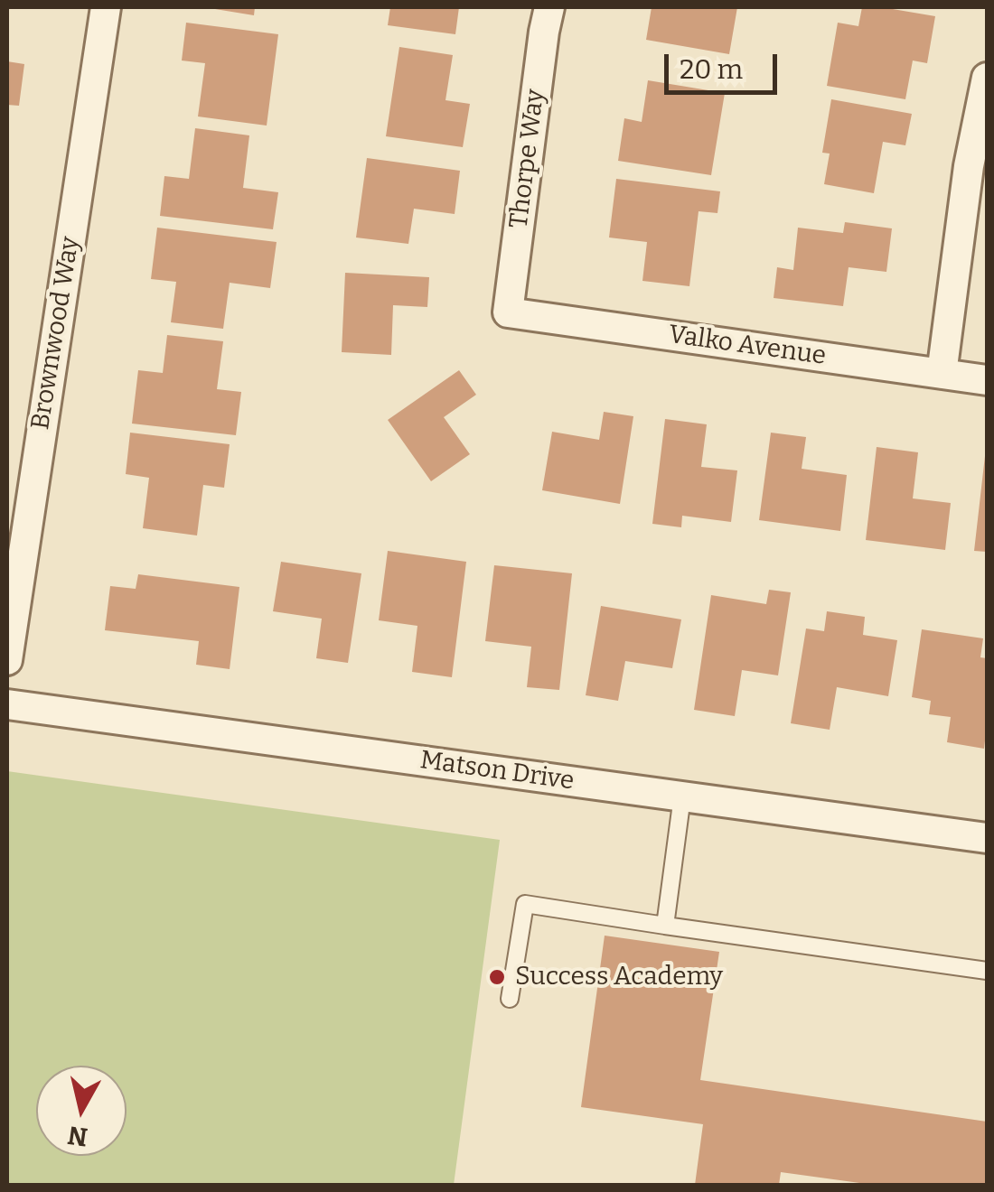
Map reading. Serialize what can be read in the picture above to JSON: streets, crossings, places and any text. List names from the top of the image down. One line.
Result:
{"streets":{"street":["Thorpe Way","Brownwood Way","Valko Avenue","Matson Drive"]},"crossings":[["Thorpe Way","Valko Avenue"]],"places":["Success Academy"],"scale_bar":"20 m","north":"bottom"}
